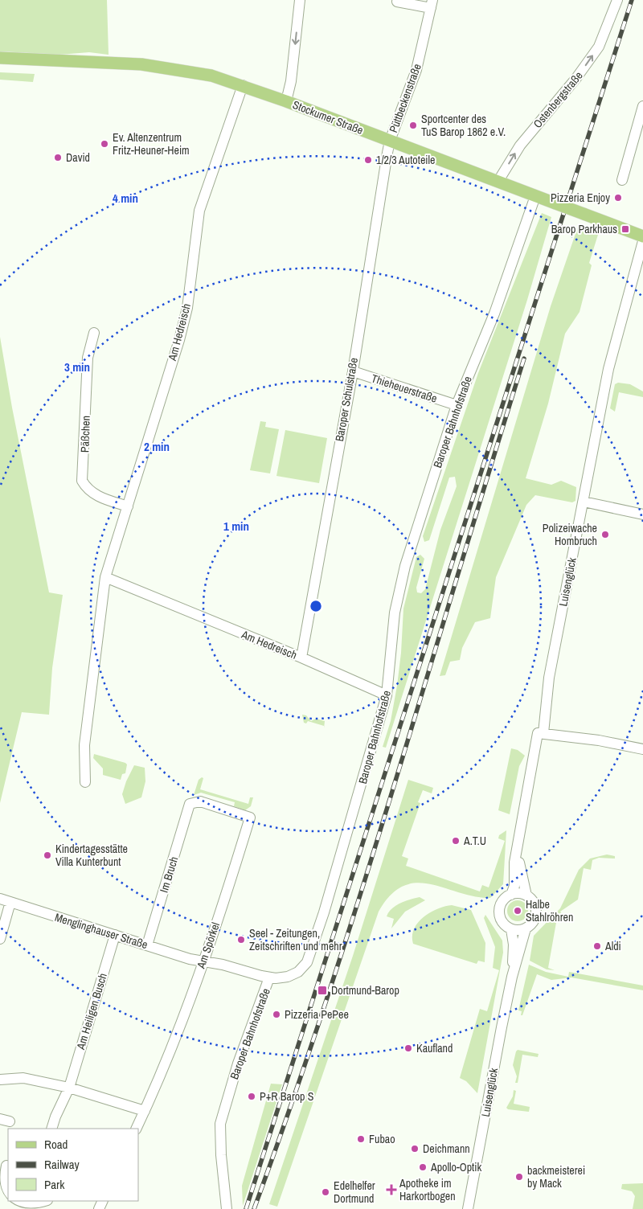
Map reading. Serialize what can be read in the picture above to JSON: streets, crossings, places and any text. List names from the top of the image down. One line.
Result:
{"streets":{"main road":["Stockumer Straße"],"street":["Püttbeckenstraße","Ostenbergstraße","Am Hedreisch","Thieheuerstraße","Baroper Schulstraße","Baroper Bahnhofstraße","Päßchen","Luisenglück","Im Bruch","Menglinghauser Straße","Am Spörkel","Am Heiligen Busch"]},"crossings":[["Püttbeckenstraße","Stockumer Straße"],["Püttbeckenstraße","Baroper Schulstraße"],["Ostenbergstraße","Stockumer Straße"],["Stockumer Straße","Am Hedreisch"],["Stockumer Straße","Baroper Schulstraße"],["Stockumer Straße","Baroper Bahnhofstraße"],["Am Hedreisch","Baroper Schulstraße"],["Am Hedreisch","Baroper Bahnhofstraße"],["Am Hedreisch","Päßchen"],["Thieheuerstraße","Baroper Schulstraße"],["Thieheuerstraße","Baroper Bahnhofstraße"],["Baroper Bahnhofstraße","Menglinghauser Straße"],["Im Bruch","Menglinghauser Straße"],["Im Bruch","Am Spörkel"],["Menglinghauser Straße","Am Spörkel"],["Menglinghauser Straße","Am Heiligen Busch"]],"one_way":["Ostenbergstraße"],"places":{"other":["Sportcenter des TuS Barop 1862 e.V.","Ev. Altenzentrum Fritz-Heuner-Heim","David","1/2/3 Autoteile","Pizzeria Enjoy","Polizeiwache Hombruch","A.T.U","Kindertagesstätte Villa Kunterbunt","Halbe Stahlröhren","Seel - Zeitungen, Zeitschriften und mehr","Aldi","Pizzeria PePee","Kaufland","P+R Barop S","Fubao","Deichmann","Apollo-Optik","backmeisterei by Mack","Edelhelfer Dortmund"],"transit":["Barop Parkhaus","Dortmund-Barop"],"health":["Apotheke im Harkortbogen"]},"legend":["Road","Railway","Park"],"rings":["4 min","3 min","2 min","1 min"]}
